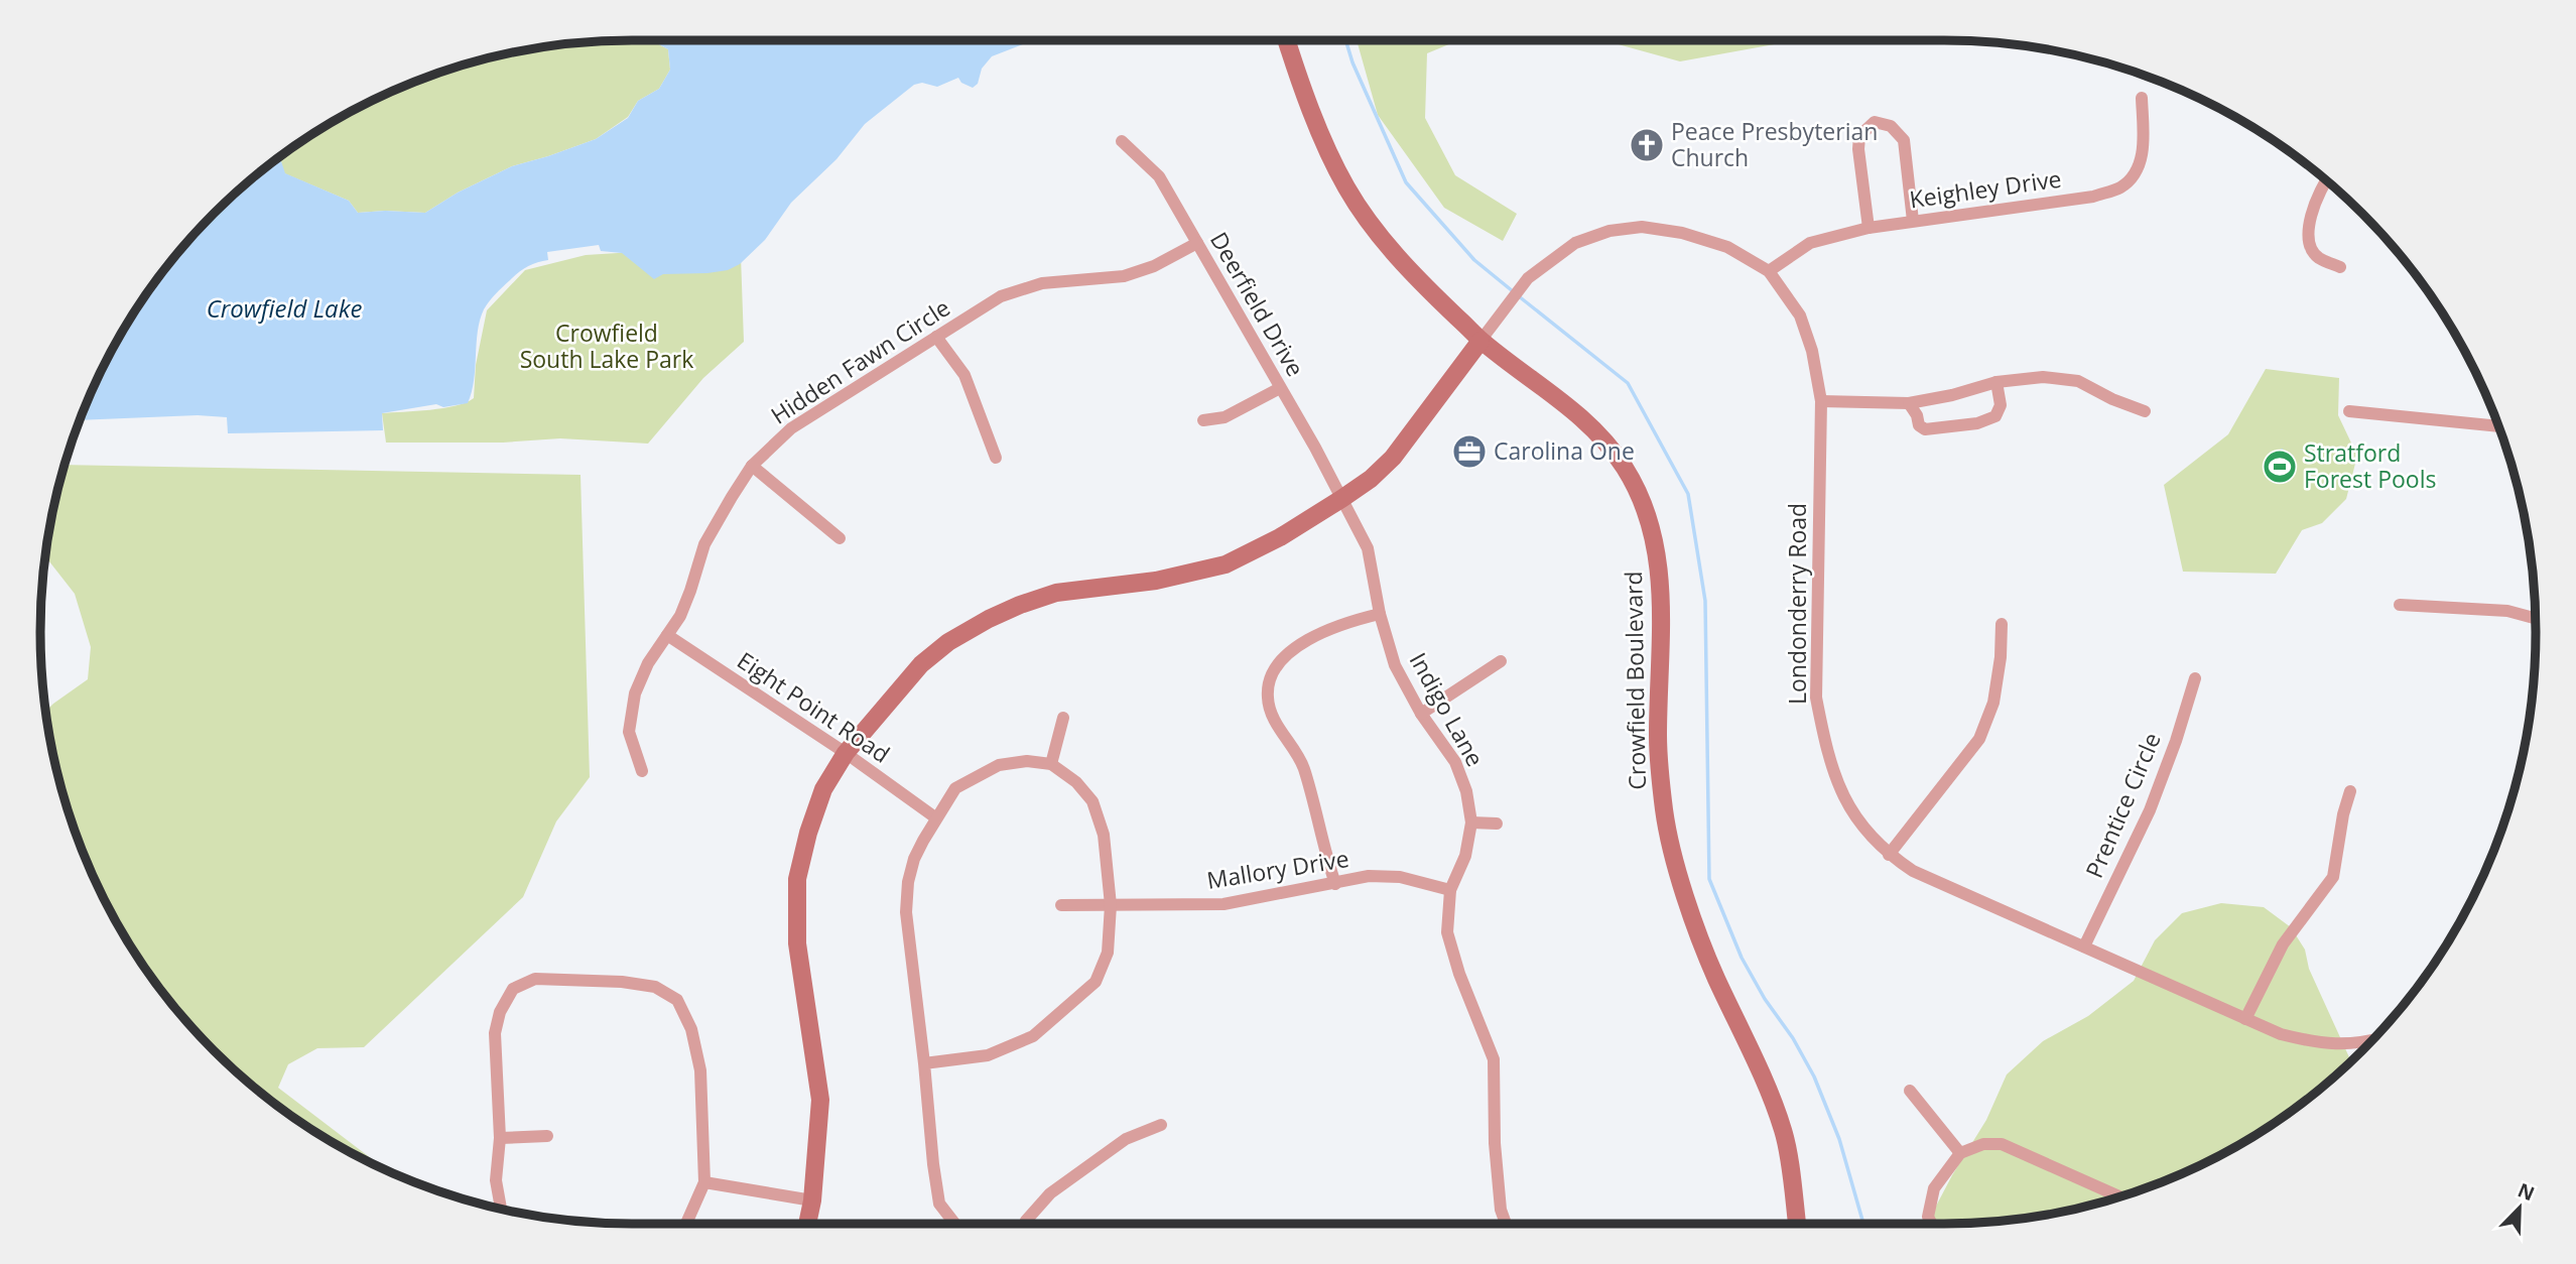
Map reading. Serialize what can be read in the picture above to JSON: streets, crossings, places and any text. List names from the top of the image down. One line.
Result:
{"streets":{"main road":["Crowfield Boulevard"],"street":["Keighley Drive","Deerfield Drive","Hidden Fawn Circle","Londonderry Road","Eight Point Road","Indigo Lane","Prentice Circle","Mallory Drive"]},"crossings":[["Keighley Drive","Londonderry Road"],["Deerfield Drive","Hidden Fawn Circle"],["Deerfield Drive","Indigo Lane"],["Hidden Fawn Circle","Eight Point Road"],["Londonderry Road","Crowfield Boulevard"],["Londonderry Road","Prentice Circle"],["Indigo Lane","Mallory Drive"]],"water":["Crowfield Lake"],"parks":["Crowfield South Lake Park"],"places":{"church":["Peace Presbyterian Church"],"office":["Carolina One"],"sports":["Stratford Forest Pools"]},"north":"top right"}
